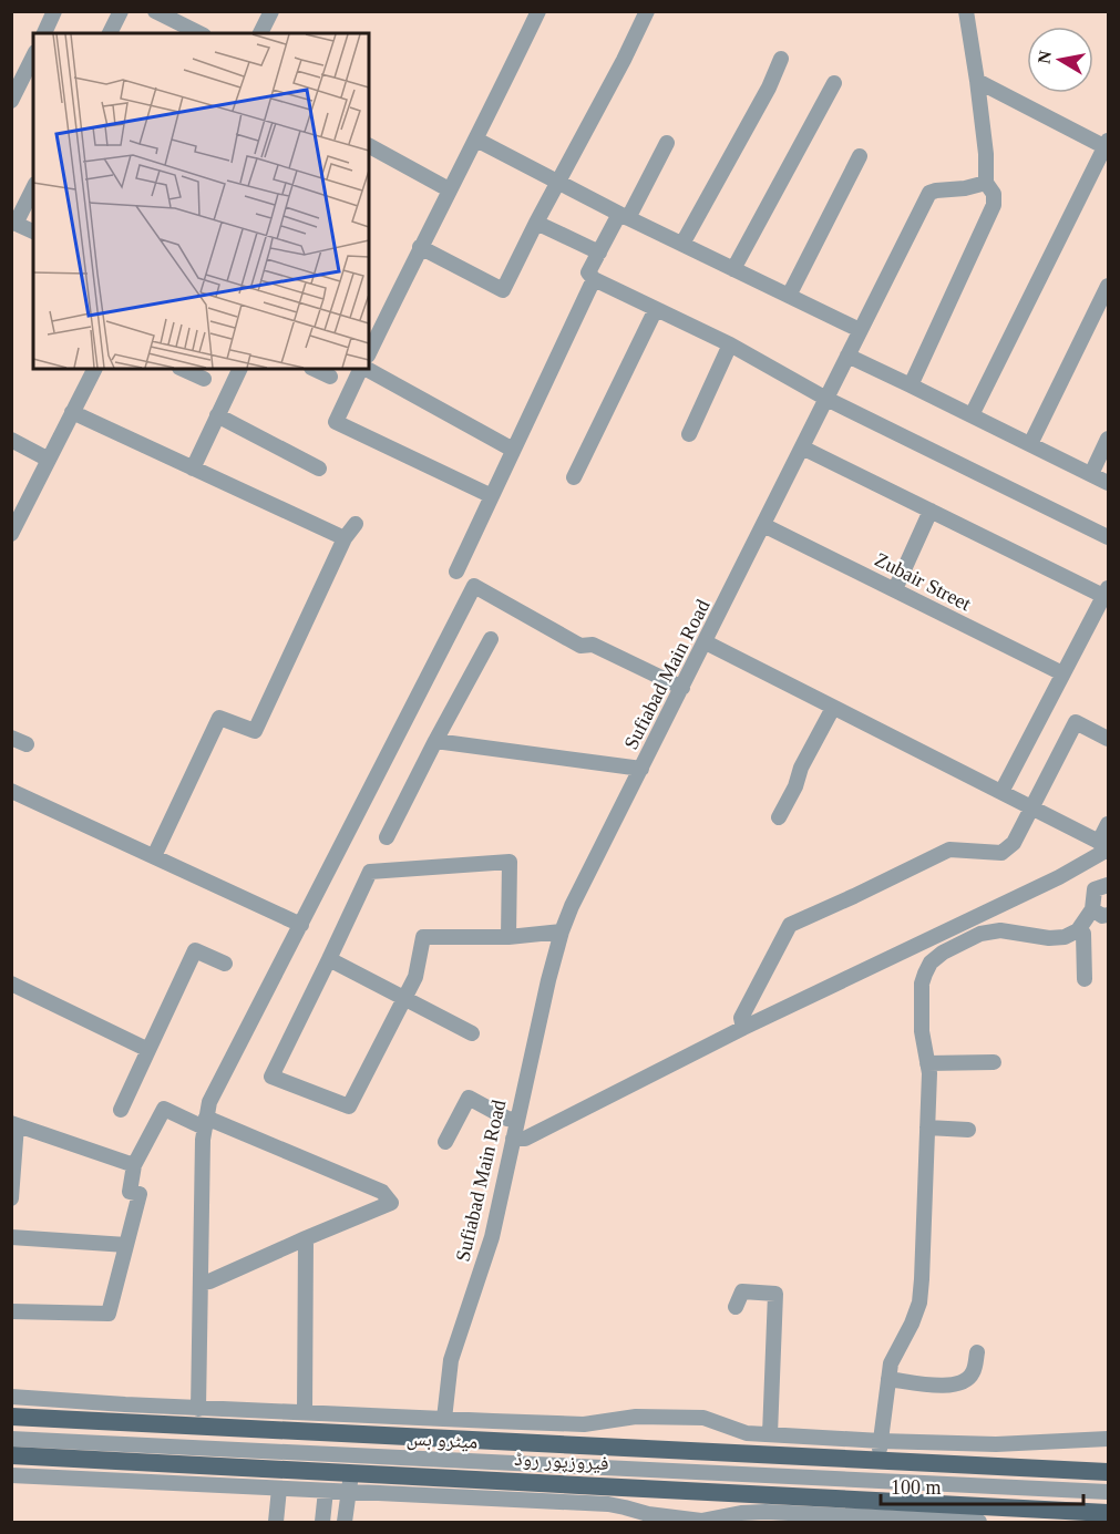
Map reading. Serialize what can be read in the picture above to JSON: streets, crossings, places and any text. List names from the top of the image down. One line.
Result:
{"streets":{"main road":["فیروزپور روڈ"],"street":["Zubair Street","Sufiabad Main Road","میٹرو بس"]},"crossings":[["Zubair Street","Sufiabad Main Road"]],"scale_bar":"100 m","north":"left"}
